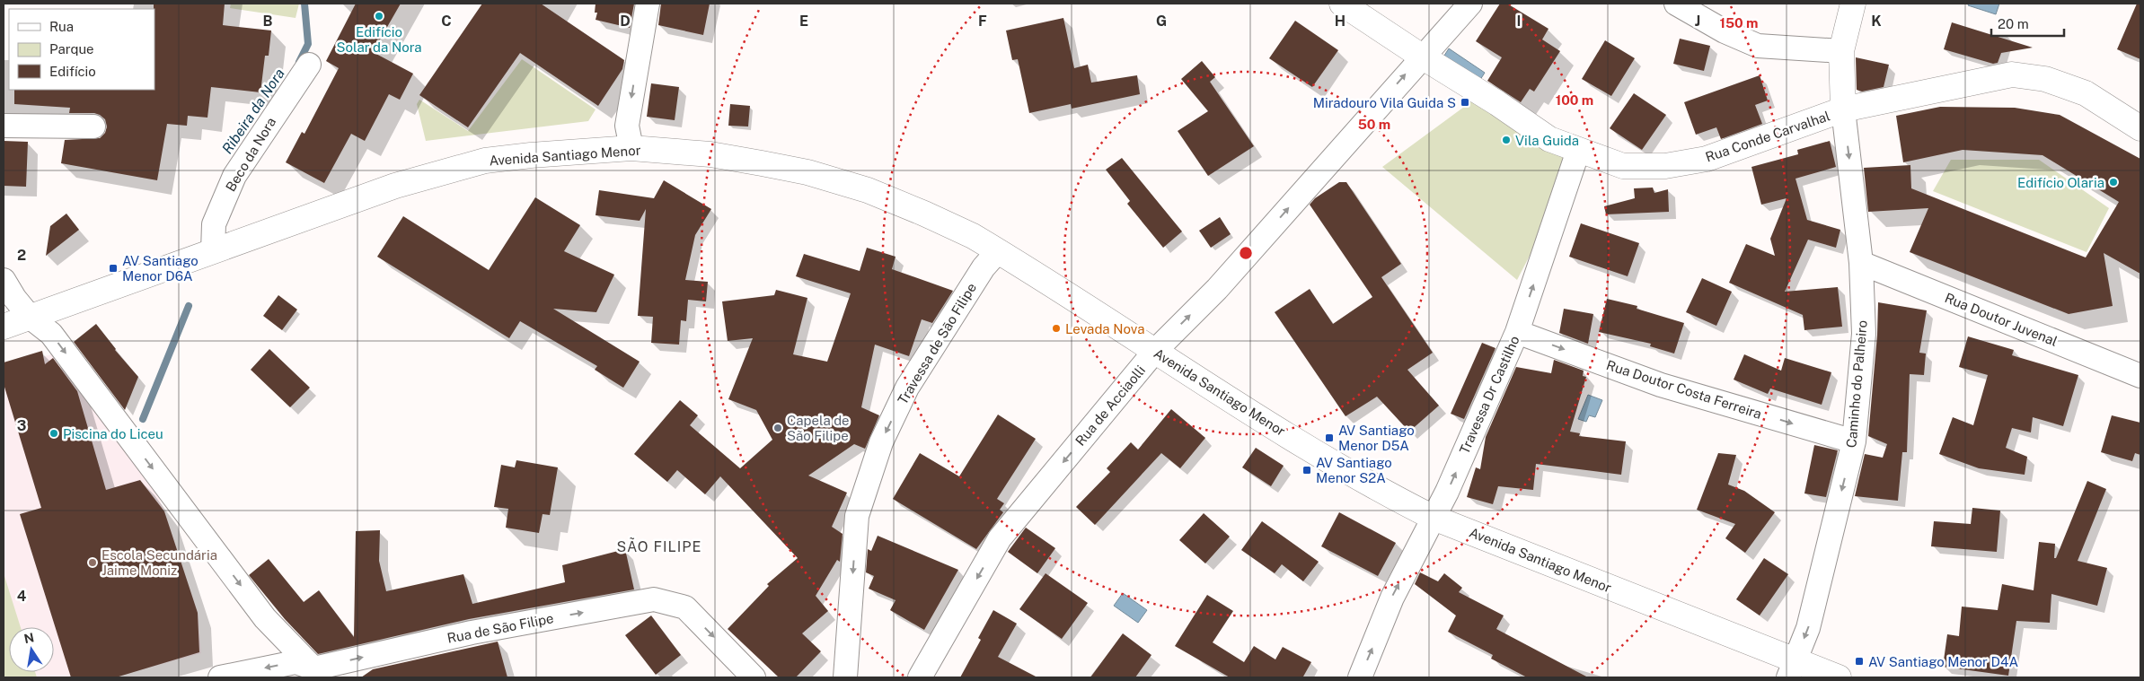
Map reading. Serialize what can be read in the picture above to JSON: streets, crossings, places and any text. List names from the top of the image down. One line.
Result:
{"streets":{"main road":["Rua Conde Carvalhal","Avenida Santiago Menor","Caminho do Palheiro"],"street":["Beco da Nora","Rua Doutor Juvenal","Travessa de São Filipe","Rua Doutor Costa Ferreira","Travessa Dr Castilho","Rua de Acciaolli","Rua de São Filipe"]},"crossings":[["Rua Conde Carvalhal","Caminho do Palheiro"],["Rua Conde Carvalhal","Travessa Dr Castilho"],["Rua Conde Carvalhal","Rua de Acciaolli"],["Beco da Nora","Avenida Santiago Menor"],["Avenida Santiago Menor","Travessa de São Filipe"],["Avenida Santiago Menor","Caminho do Palheiro"],["Avenida Santiago Menor","Travessa Dr Castilho"],["Avenida Santiago Menor","Rua de Acciaolli"],["Rua Doutor Juvenal","Caminho do Palheiro"],["Caminho do Palheiro","Rua Doutor Costa Ferreira"],["Rua Doutor Costa Ferreira","Travessa Dr Castilho"]],"one_way":["Travessa de São Filipe","Caminho do Palheiro","Rua Doutor Costa Ferreira","Travessa Dr Castilho"],"districts":["SÃO FILIPE"],"water":["Ribeira da Nora"],"places":{"other":["Edifício Solar da Nora","Vila Guida","Edifício Olaria","Levada Nova","Capela de São Filipe","Piscina do Liceu","Escola Secundária Jaime Moniz"],"transit":["Miradouro Vila Guida S","AV Santiago Menor D6A","AV Santiago Menor D5A","AV Santiago Menor S2A","AV Santiago Menor D4A"]},"legend":["Rua","Parque","Edifício"],"scale_bar":"20 m","north":"top","grid":{"columns":["B","C","D","E","F","G","H","I","J","K"],"rows":["2","3","4"]},"rings":["150 m","100 m","50 m"]}
